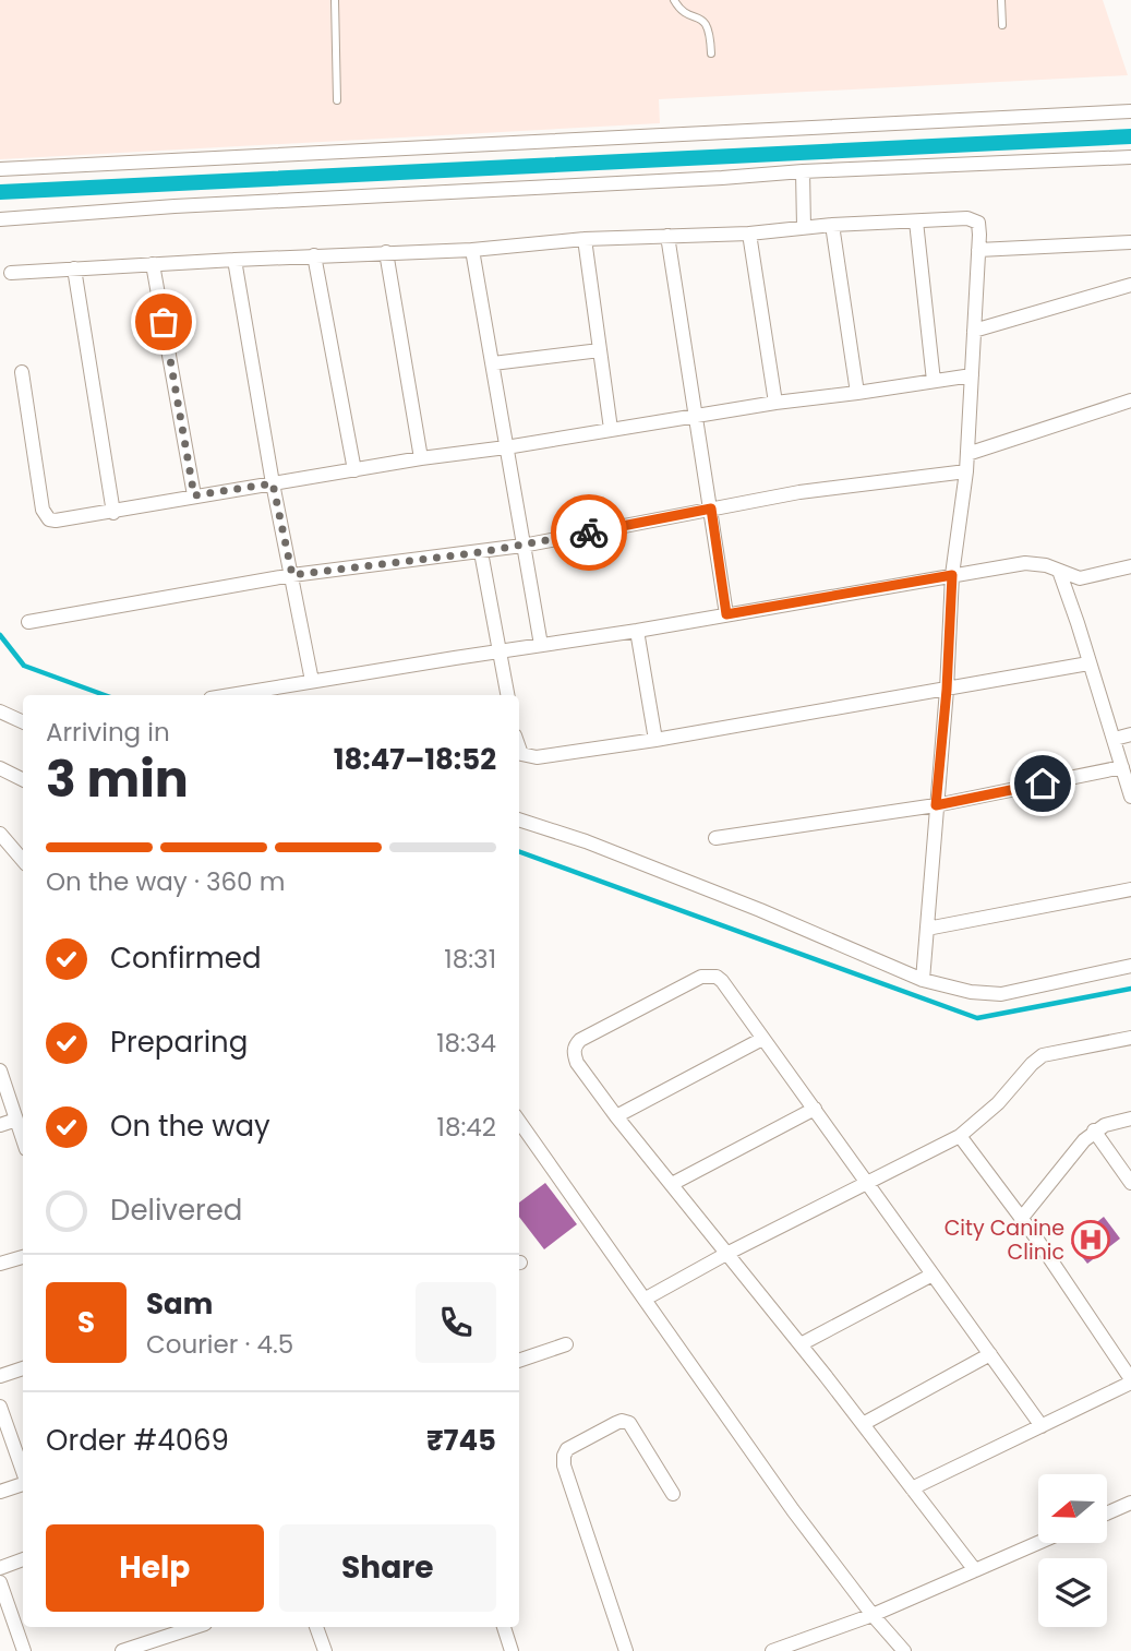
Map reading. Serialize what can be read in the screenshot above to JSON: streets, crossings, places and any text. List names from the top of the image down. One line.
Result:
{"places":{"hospital":["City Canine Clinic"]},"north":"left","page":{"heading":["3 min","Arriving in","18:47–18:52"],"panel":["Sam","Courier · 4.5","Order #4069","₹745"],"bar":"On the way · 360 m","list":[["Confirmed","18:31"],["Preparing","18:34"],["On the way","18:42"],"Delivered"],"round":"S","buttons":["Help","Share"]}}
